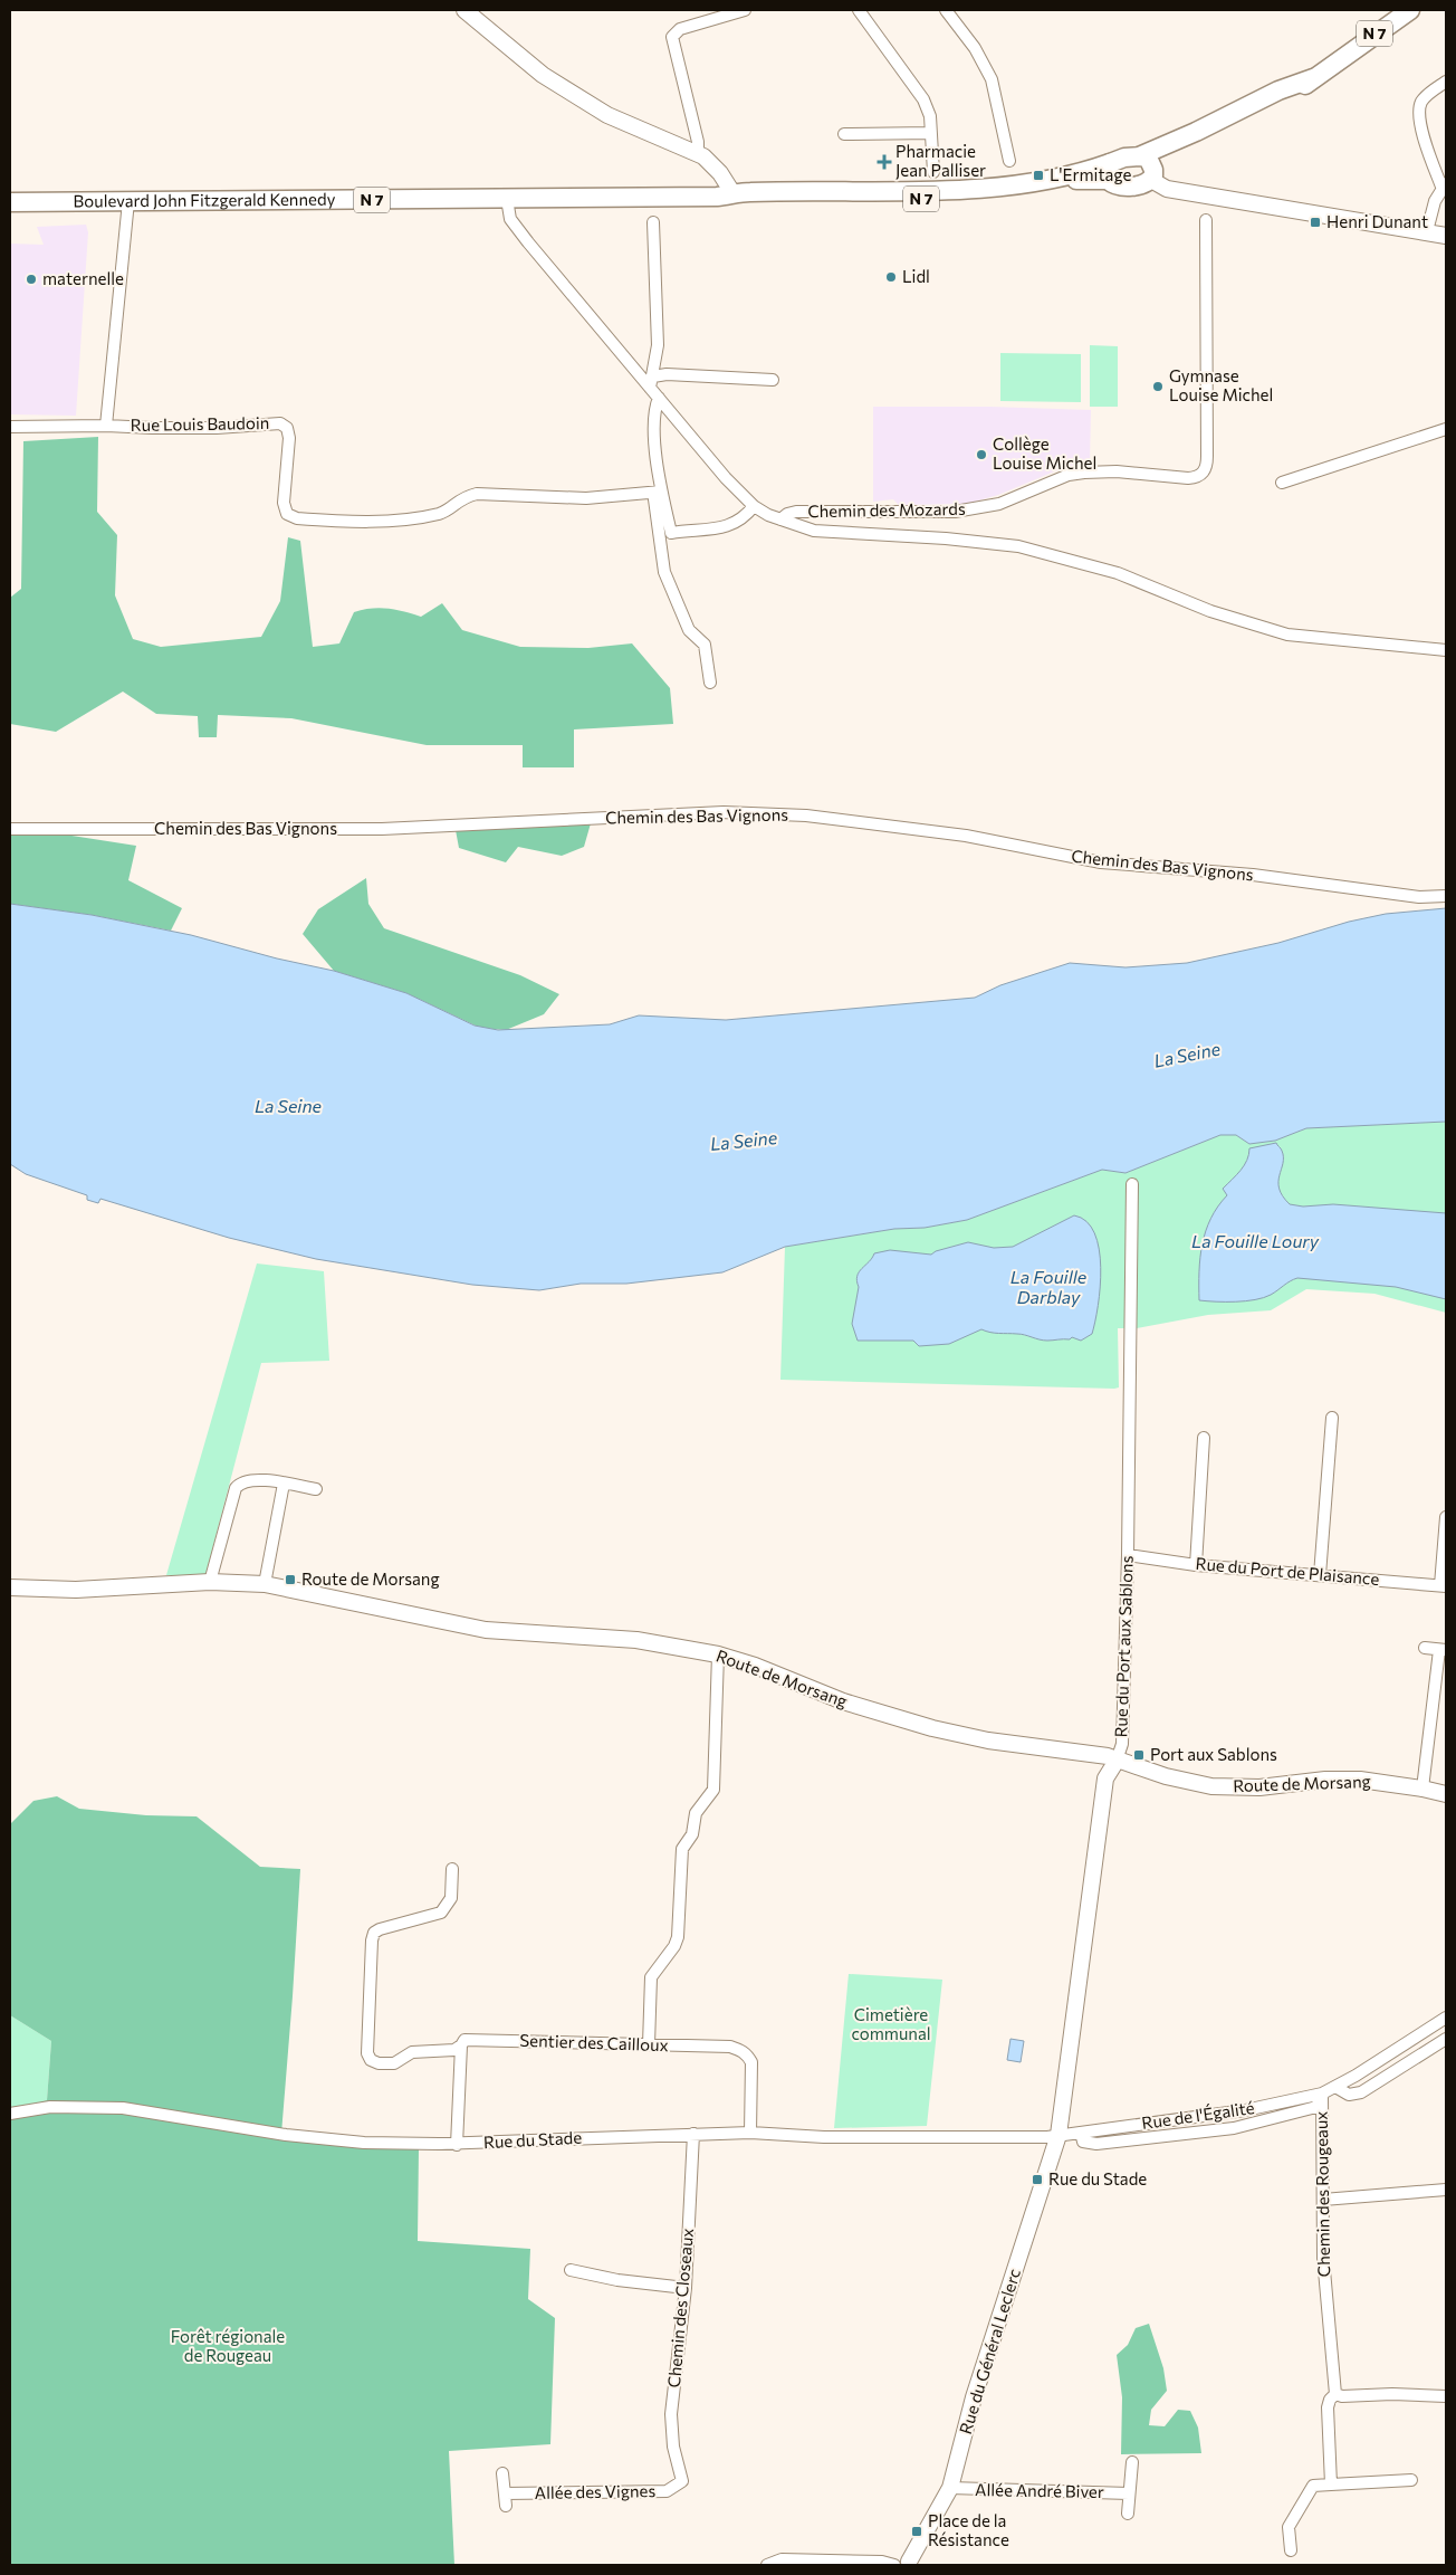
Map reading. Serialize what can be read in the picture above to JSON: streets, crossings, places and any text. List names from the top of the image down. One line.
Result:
{"streets":{"main road":["N 7","Boulevard John Fitzgerald Kennedy"],"street":["Rue Louis Baudoin","Chemin des Mozards","Chemin des Bas Vignons","Rue du Port de Plaisance","Rue du Port aux Sablons","Route de Morsang","Sentier des Cailloux","Rue de l'Égalité","Rue du Stade","Chemin des Rougeaux","Chemin des Closeaux","Rue du Général Leclerc","Allée André Biver","Allée des Vignes"]},"crossings":[["N 7","Boulevard John Fitzgerald Kennedy"],["Rue du Port de Plaisance","Rue du Port aux Sablons"],["Rue du Port aux Sablons","Route de Morsang"],["Rue du Port aux Sablons","Rue de l'Égalité"],["Rue du Port aux Sablons","Rue du Stade"],["Rue du Port aux Sablons","Rue du Général Leclerc"],["Sentier des Cailloux","Rue du Stade"],["Rue de l'Égalité","Rue du Stade"],["Rue de l'Égalité","Chemin des Rougeaux"],["Rue de l'Égalité","Rue du Général Leclerc"],["Rue du Stade","Chemin des Closeaux"],["Rue du Stade","Rue du Général Leclerc"],["Chemin des Closeaux","Allée des Vignes"],["Rue du Général Leclerc","Allée André Biver"]],"water":["La Seine","La Fouille Loury","La Fouille Darblay"],"parks":["Cimetière communal","Forêt régionale de Rougeau"],"places":{"health":["Pharmacie Jean Palliser"],"transit":["L'Ermitage","Henri Dunant","Route de Morsang","Port aux Sablons","Rue du Stade","Place de la Résistance"],"other":["Lidl","maternelle","Gymnase Louise Michel","Collège Louise Michel"]}}
